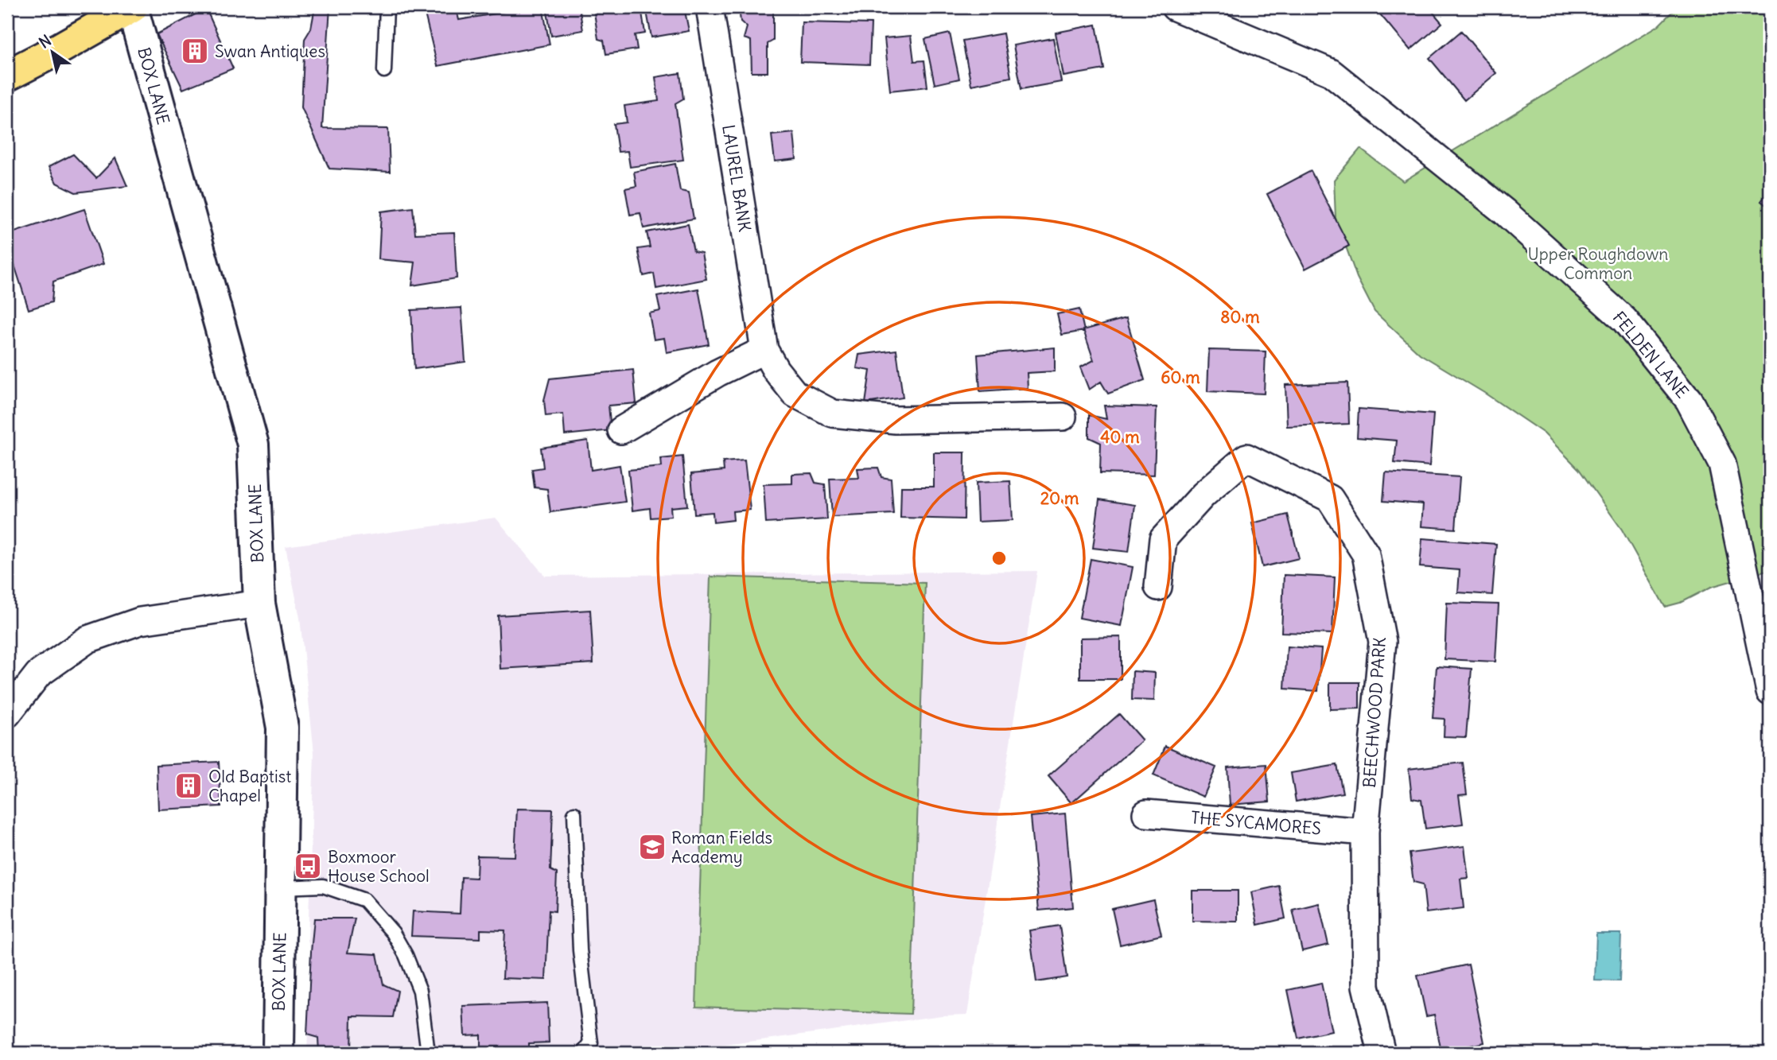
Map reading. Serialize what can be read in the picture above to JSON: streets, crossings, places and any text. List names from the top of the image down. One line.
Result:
{"streets":{"main road":["BOX LANE"],"street":["LAUREL BANK","FELDEN LANE","BEECHWOOD PARK","THE SYCAMORES"]},"crossings":[["BEECHWOOD PARK","THE SYCAMORES"]],"parks":["Upper Roughdown Common"],"places":{"building":["Swan Antiques","Old Baptist Chapel"],"school or university":["Roman Fields Academy"],"bus stop":["Boxmoor House School"]},"north":"top left","rings":["80 m","60 m","40 m","20 m"]}
